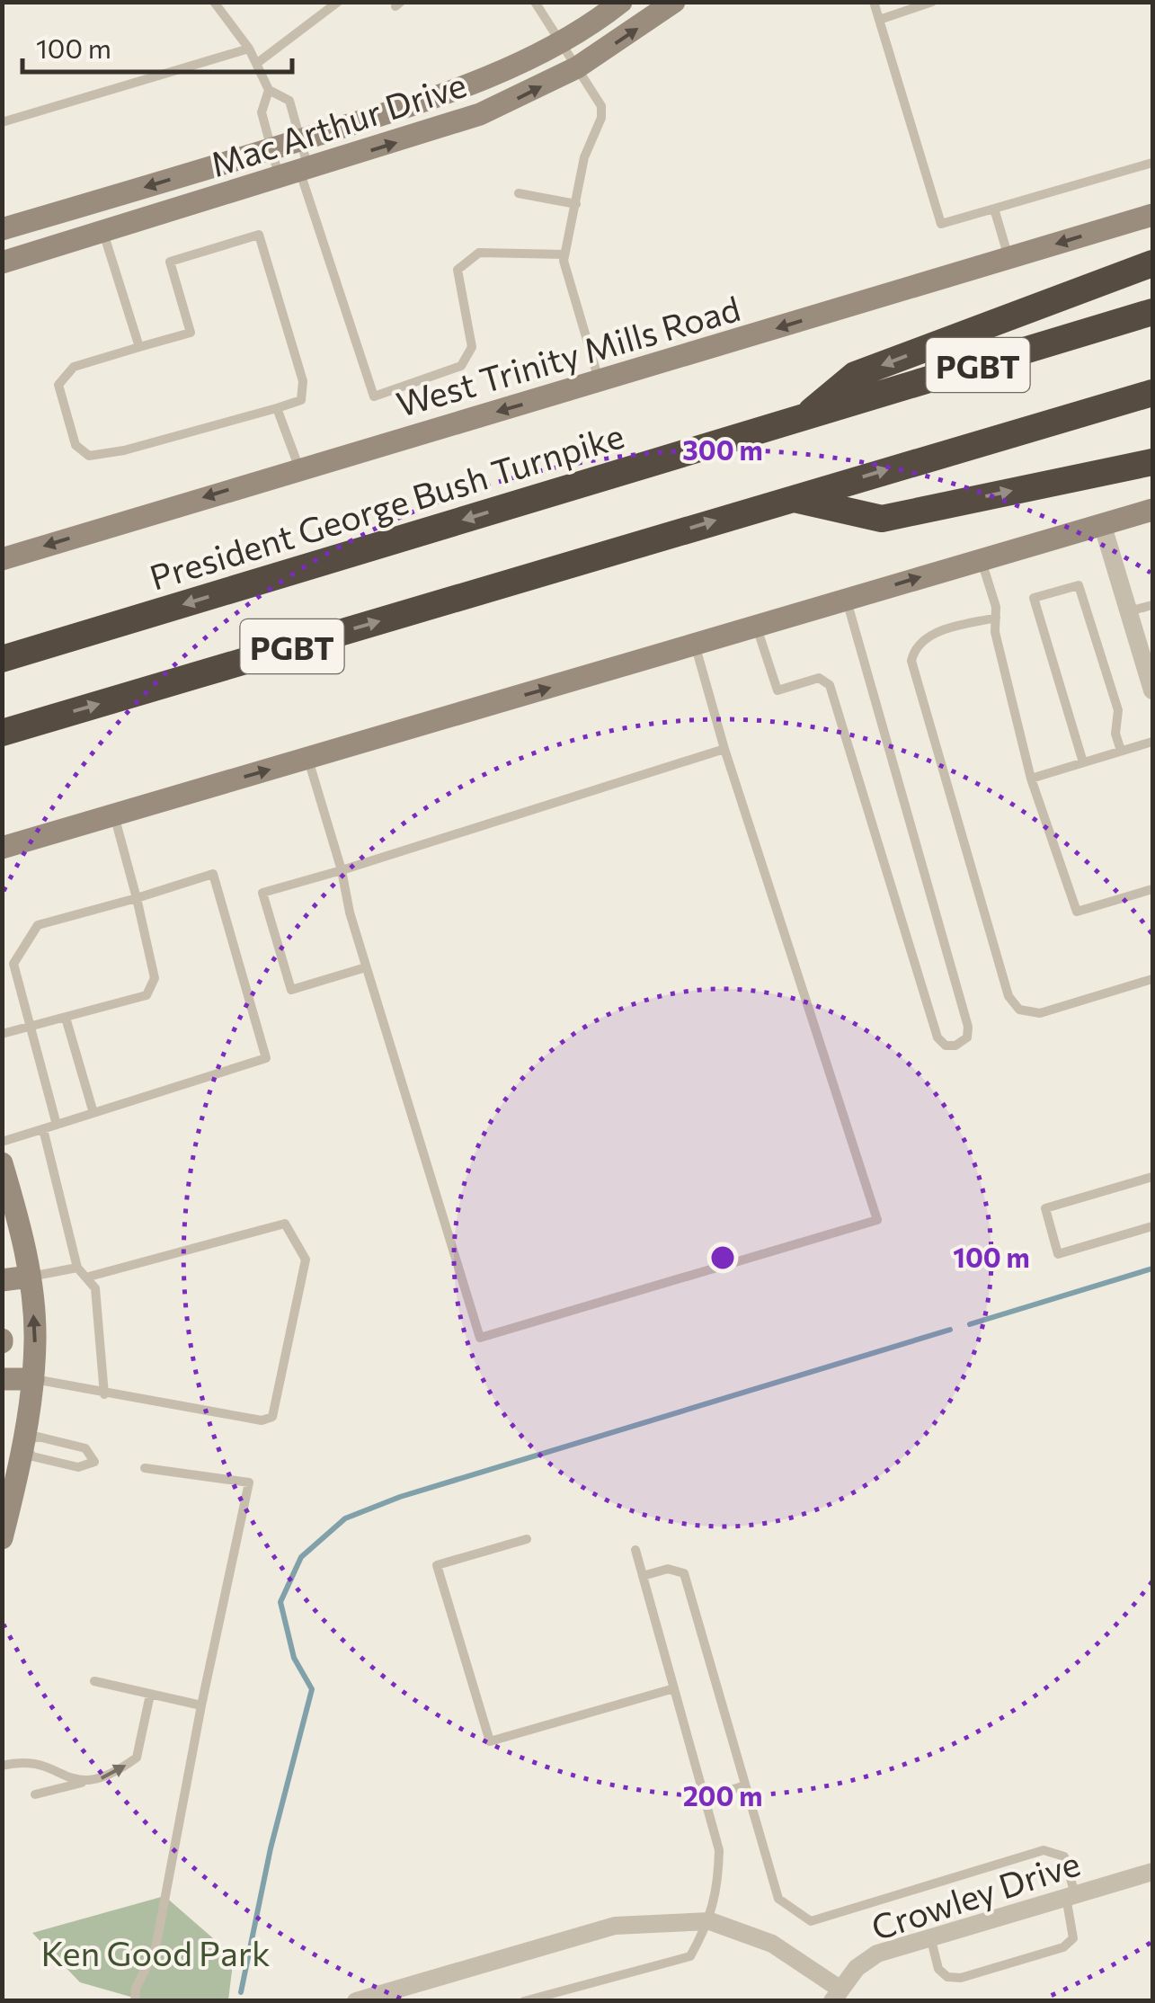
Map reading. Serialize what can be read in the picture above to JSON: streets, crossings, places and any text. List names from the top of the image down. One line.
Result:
{"streets":{"highway":["PGBT","President George Bush Turnpike"],"main road":["Mac Arthur Drive","West Trinity Mills Road"],"street":["Crowley Drive"]},"one_way":["West Trinity Mills Road"],"parks":["Ken Good Park"],"scale_bar":"100 m","rings":["300 m","100 m","200 m"]}
